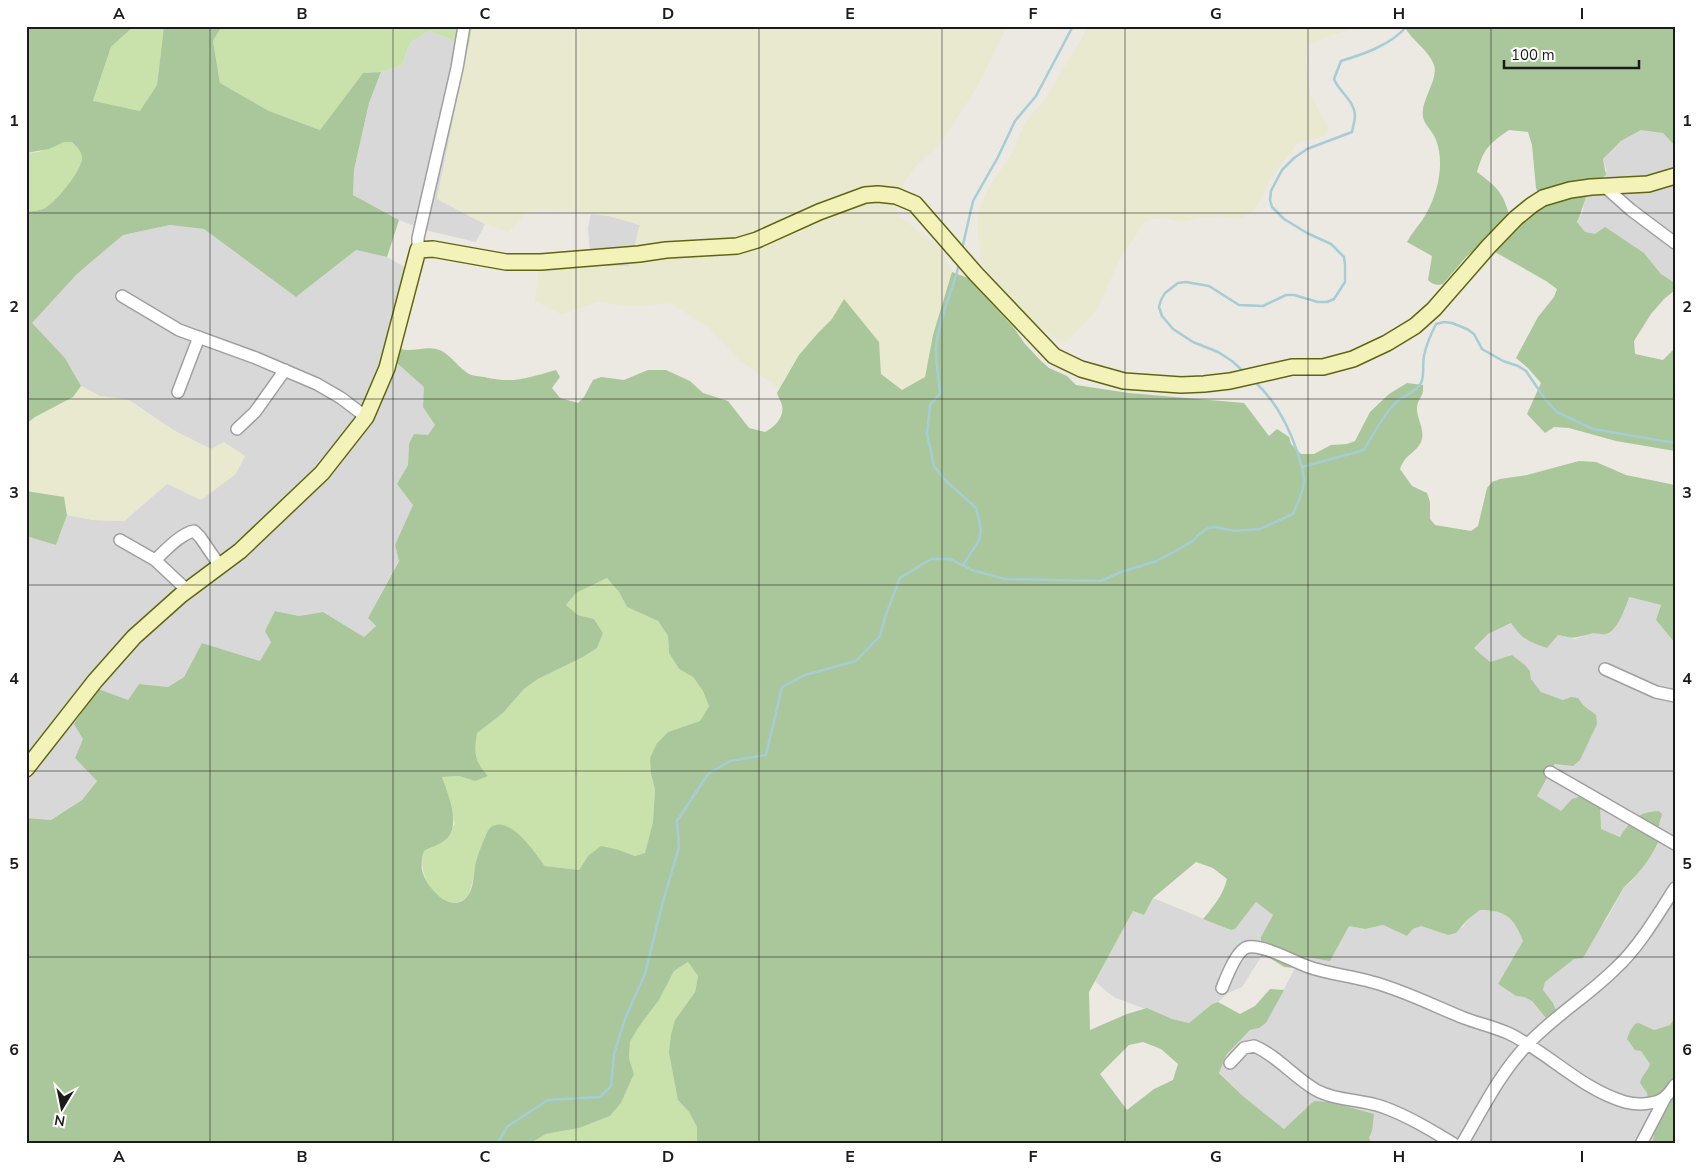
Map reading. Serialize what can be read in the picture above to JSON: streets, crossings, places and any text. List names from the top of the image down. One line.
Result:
{"scale_bar":"100 m","north":"bottom","grid":{"columns":["A","B","C","D","E","F","G","H","I"],"rows":["1","2","3","4","5","6"]}}
